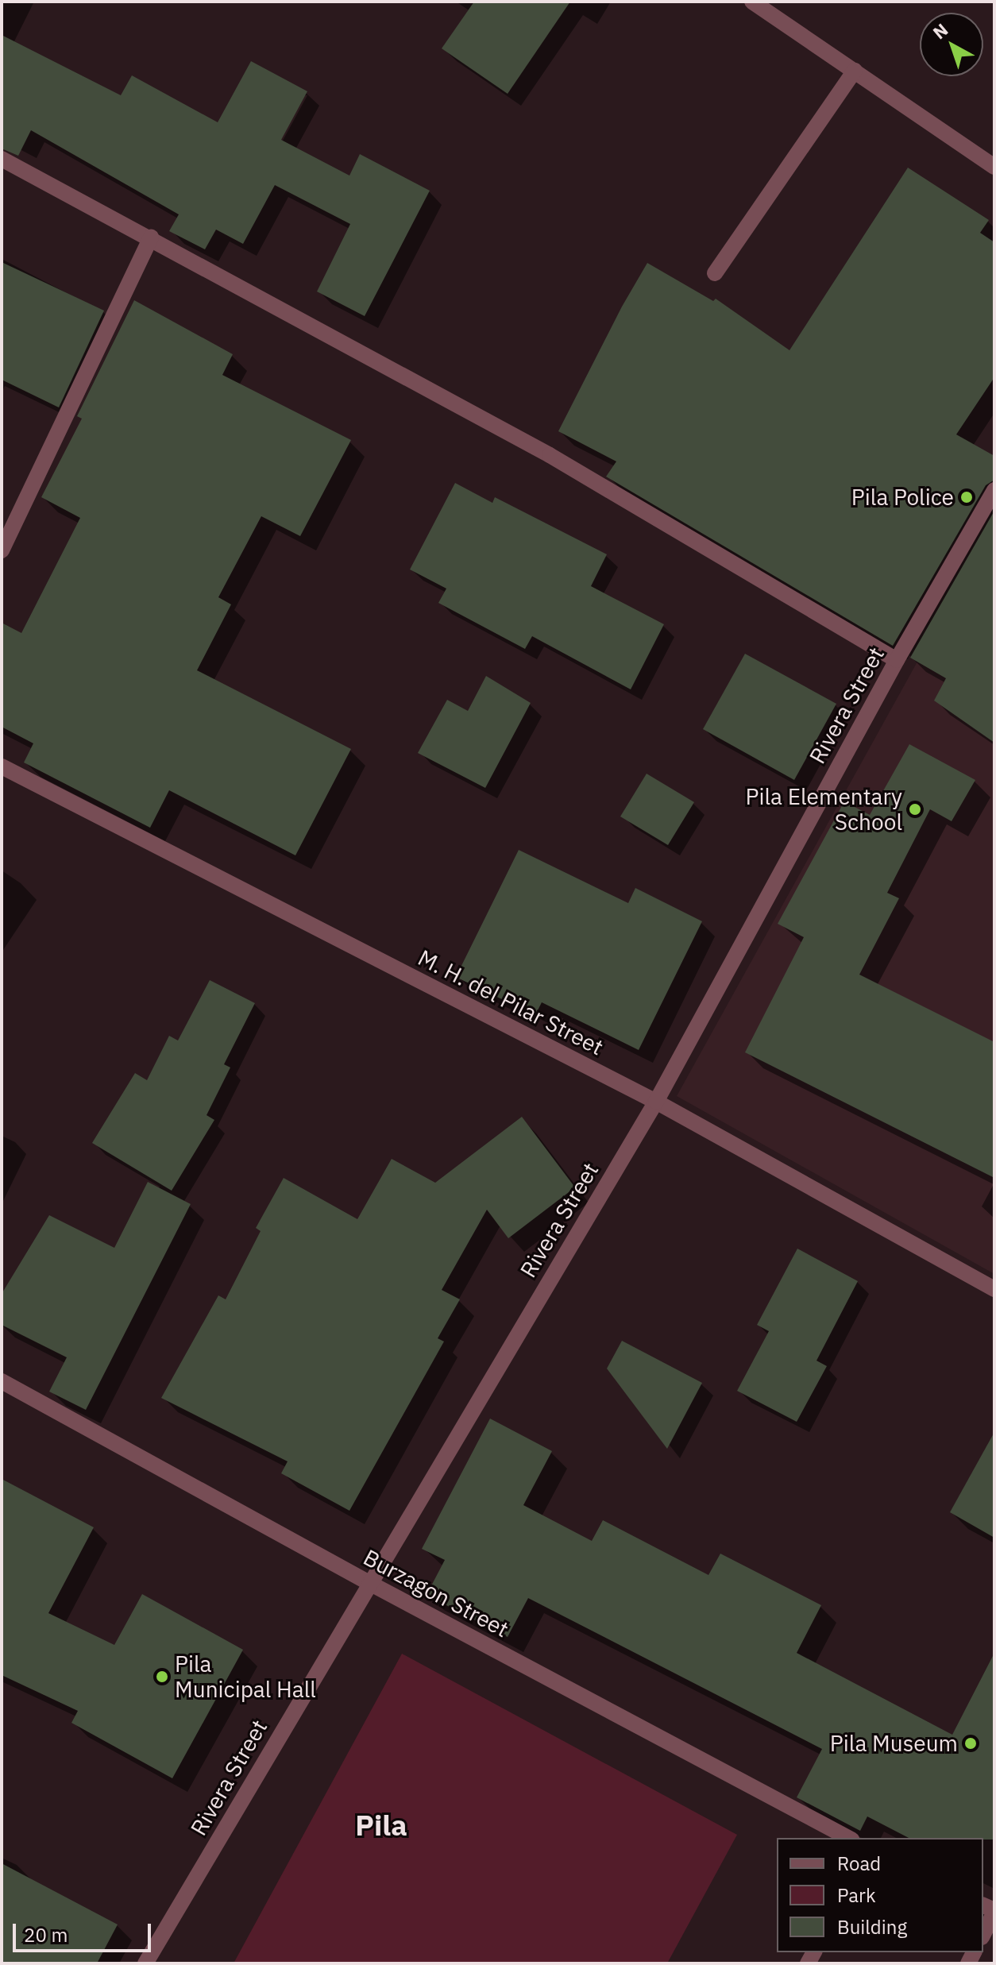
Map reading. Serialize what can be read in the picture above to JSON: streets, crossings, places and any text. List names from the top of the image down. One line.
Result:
{"streets":{"street":["Rivera Street","M. H. del Pilar Street","Burzagon Street"]},"crossings":[["Rivera Street","M. H. del Pilar Street"],["Rivera Street","Burzagon Street"]],"districts":["Pila"],"places":["Pila Police","Pila Elementary School","Pila Municipal Hall","Pila Museum"],"legend":["Road","Park","Building"],"scale_bar":"20 m","north":"top left"}
